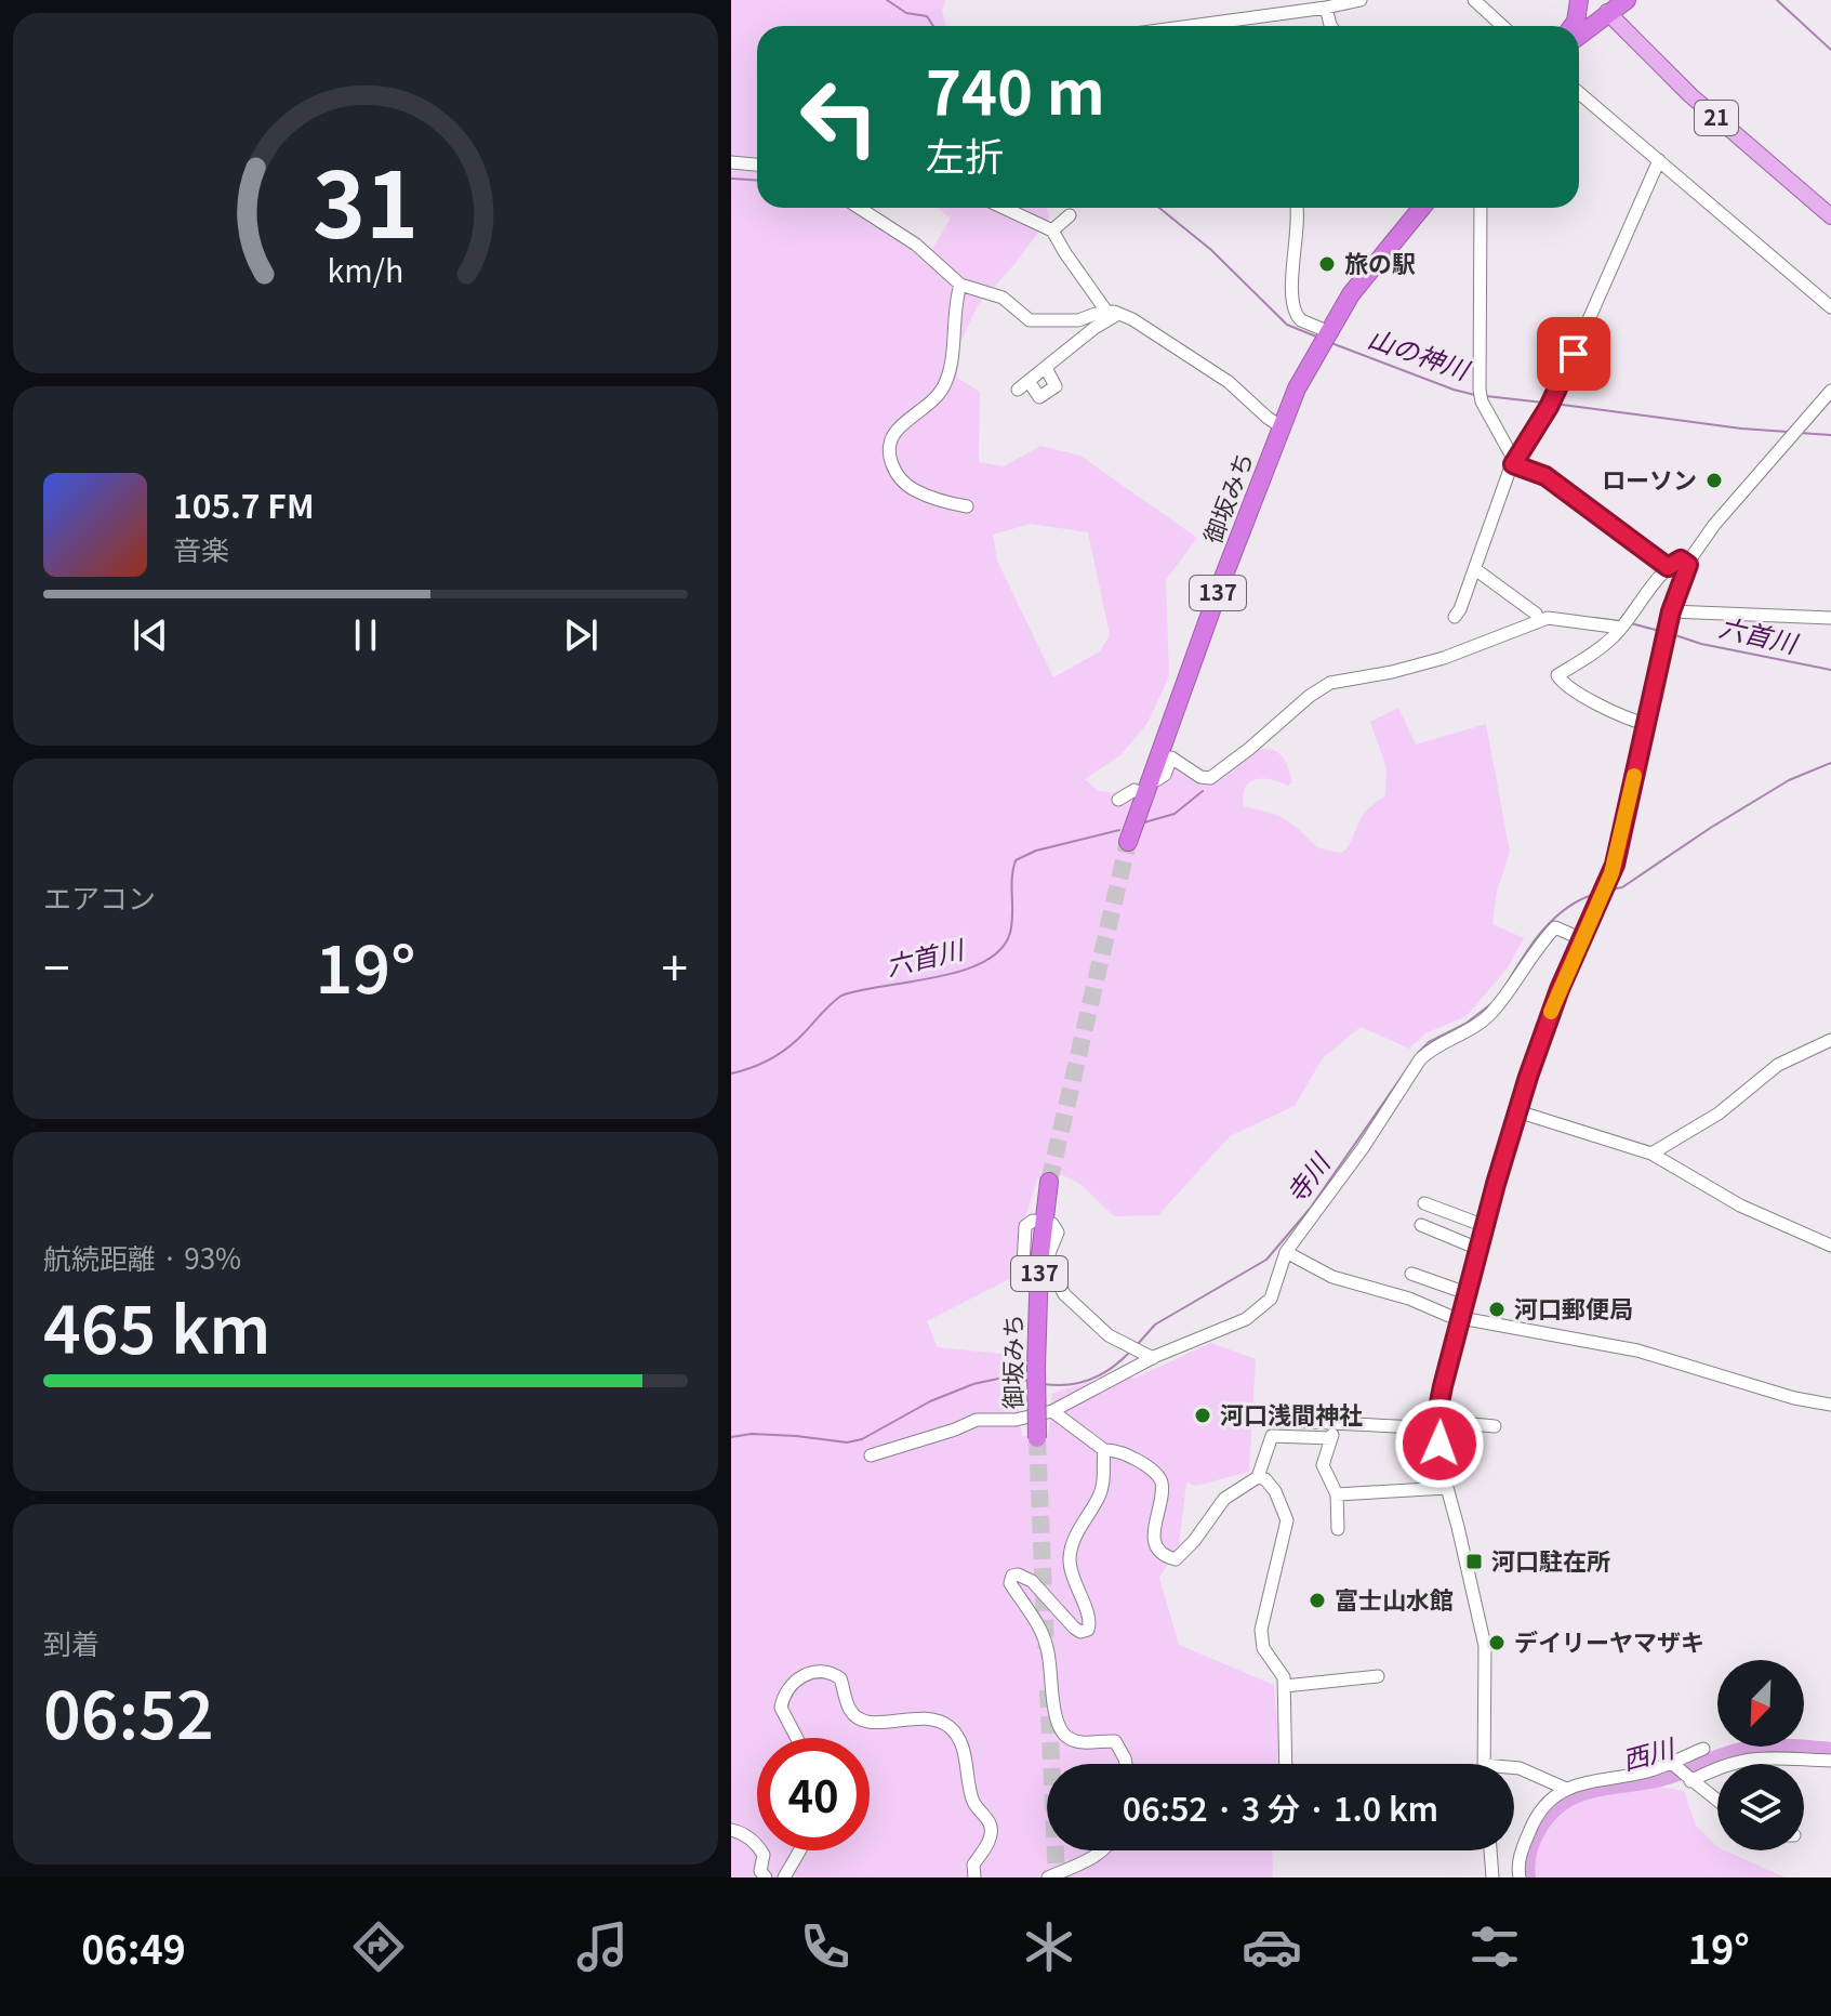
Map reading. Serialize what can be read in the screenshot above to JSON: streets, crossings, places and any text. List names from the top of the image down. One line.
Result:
{"streets":{"highway":["御坂みち","137"],"main road":["21"]},"water":["山の神川","六首川","寺川","西川"],"places":{"other":["旅の駅","ローソン","河口郵便局","河口浅間神社","富士山水館","デイリーヤマザキ"],"transit":["河口駐在所"]},"north":"bottom left","page":{"turn":["740 m","左折"],"song":["105.7 FM","音楽"],"tile":["エアコン",["航続距離 · 93%","465 km"],["到着","06:52"]],"heat":["−","19°","+"],"limit":"40","trip":"06:52 · 3 分 · 1.0 km","tabs":["06:49","19°"],"gauge":["31","km/h"]}}
